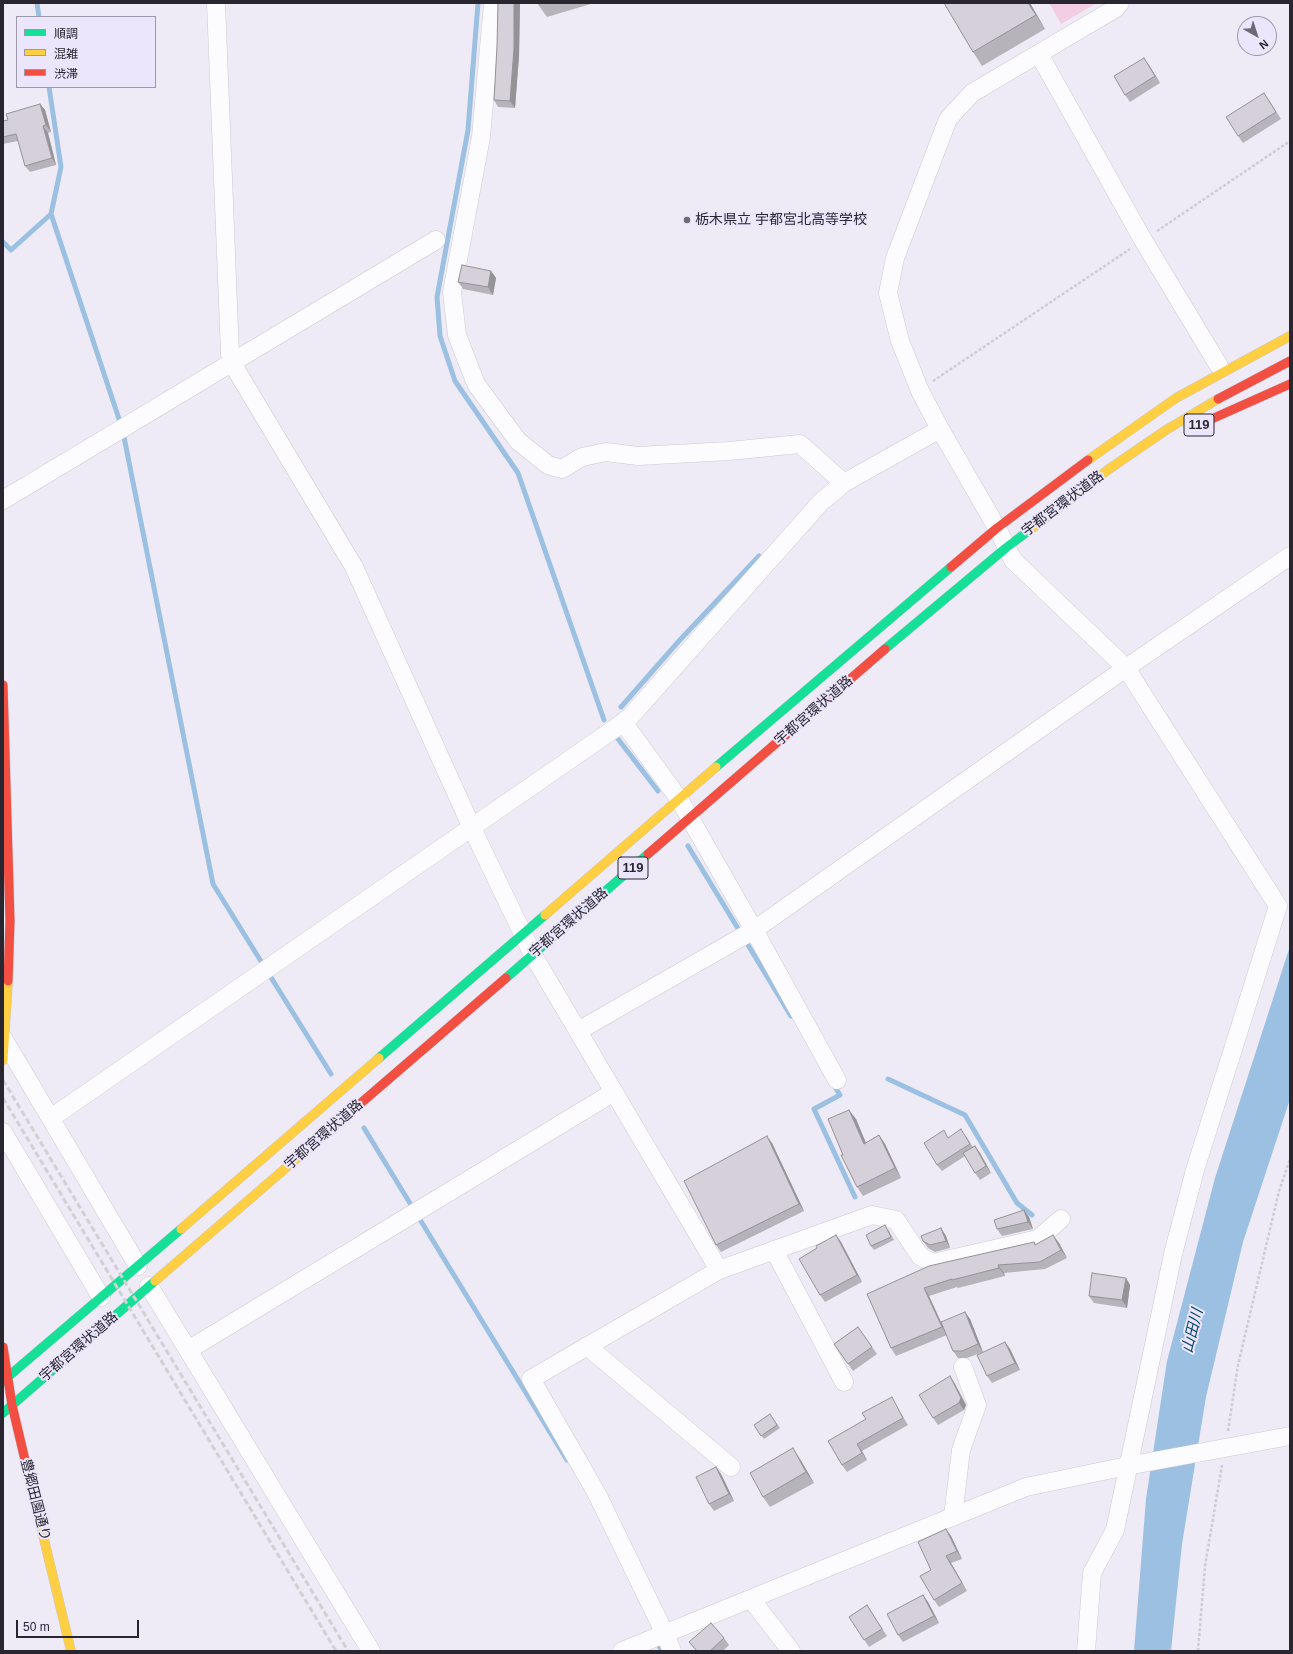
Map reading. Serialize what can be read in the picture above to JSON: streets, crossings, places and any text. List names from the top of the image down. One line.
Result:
{"streets":{"main road":["119","宇都宮環状道路","豊郷田園通り"]},"crossings":[["119","宇都宮環状道路"],["宇都宮環状道路","豊郷田園通り"]],"water":["山田川"],"places":["栃木県立 宇都宮北高等学校"],"legend":["順調","混雑","渋滞"],"scale_bar":"50 m","north":"bottom right"}
